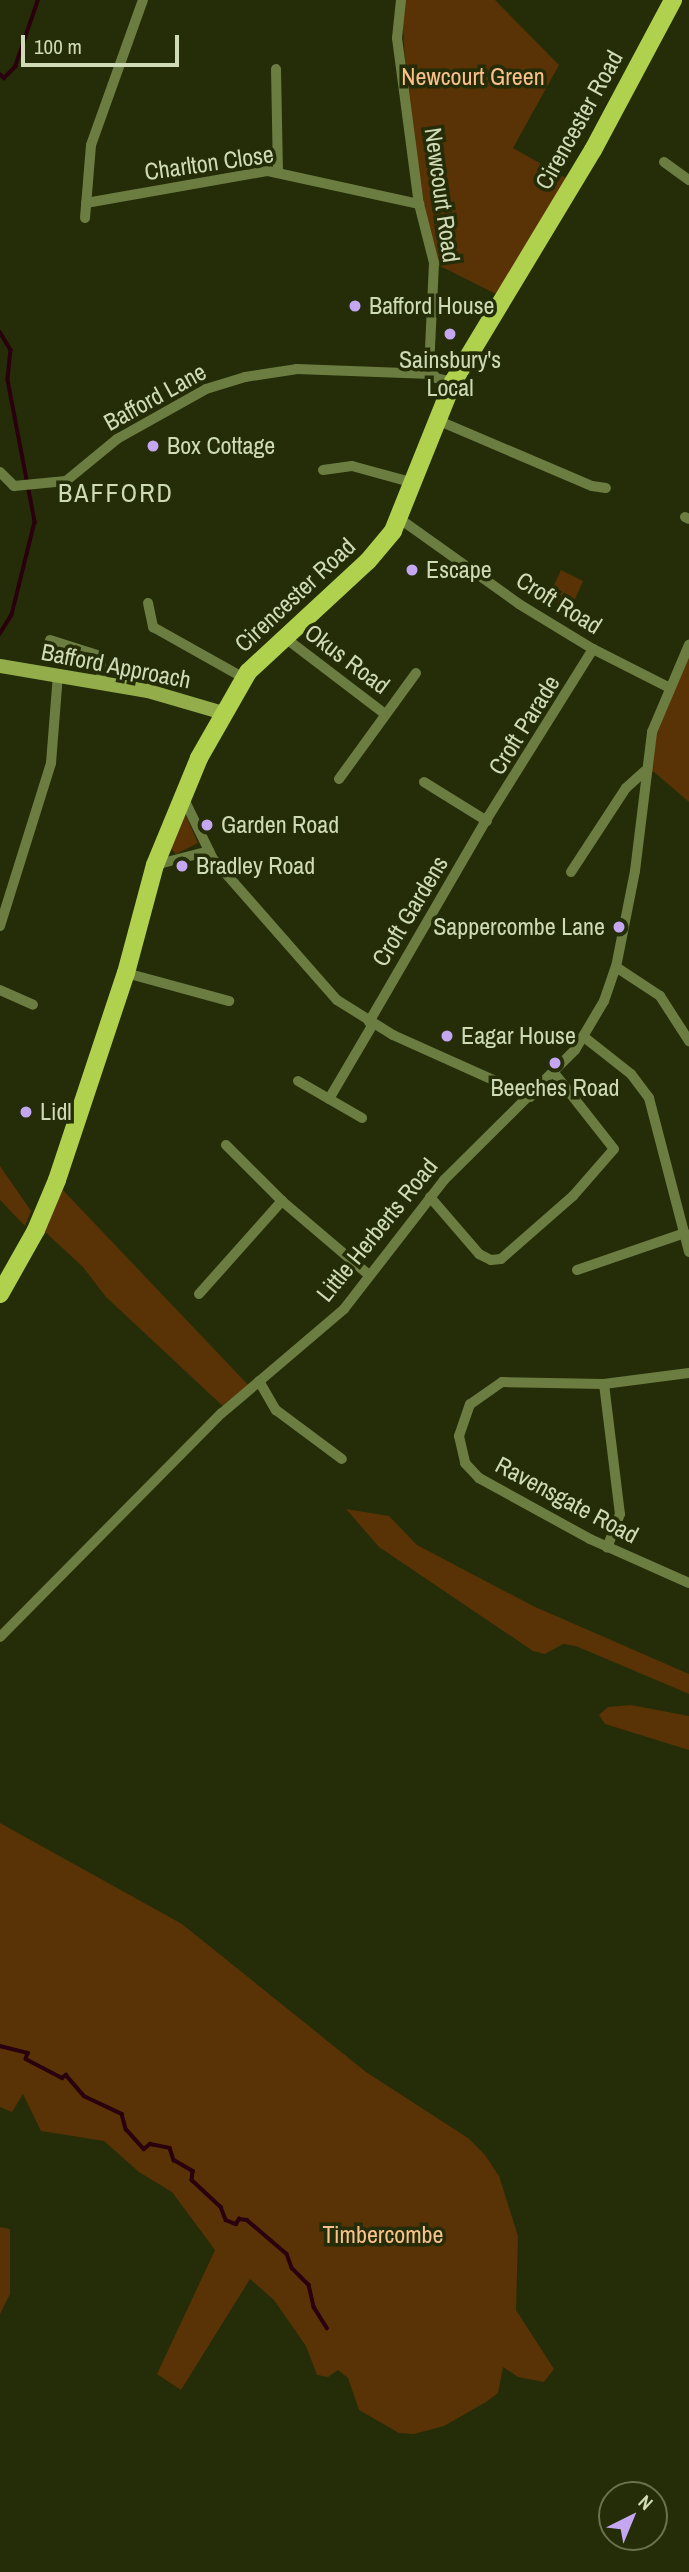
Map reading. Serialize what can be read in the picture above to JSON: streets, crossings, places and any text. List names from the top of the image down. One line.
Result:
{"streets":{"main road":["Cirencester Road"],"street":["Charlton Close","Newcourt Road","Bafford Lane","Croft Road","Okus Road","Bafford Approach","Croft Gardens","Little Herberts Road","Ravensgate Road"]},"crossings":[["Cirencester Road","Croft Road"],["Cirencester Road","Okus Road"],["Cirencester Road","Bafford Approach"],["Charlton Close","Newcourt Road"],["Newcourt Road","Bafford Lane"],["Croft Road","Croft Gardens"],["Croft Road","Little Herberts Road"]],"districts":["BAFFORD"],"parks":["Newcourt Green","Timbercombe"],"places":["Bafford House","Sainsbury's Local","Box Cottage","Escape","Garden Road","Bradley Road","Sappercombe Lane","Eagar House","Beeches Road","Lidl"],"scale_bar":"100 m","north":"top right"}
